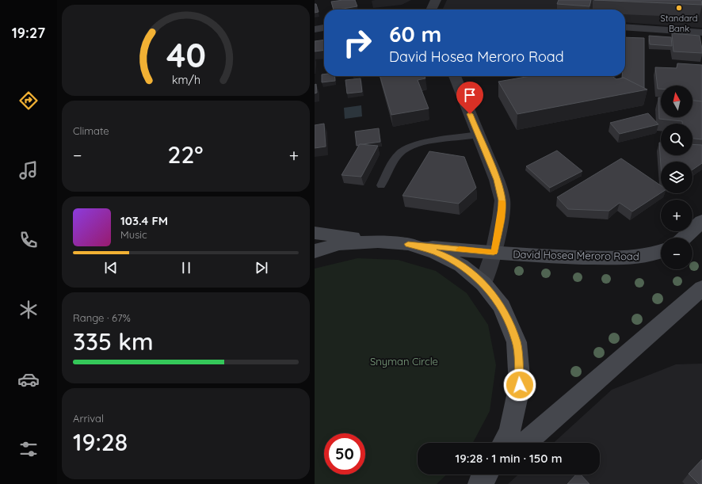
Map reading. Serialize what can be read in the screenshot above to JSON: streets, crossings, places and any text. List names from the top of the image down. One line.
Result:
{"streets":{"main road":["David Hosea Meroro Road"]},"parks":["Snyman Circle"],"places":["Standard Bank"],"north":"top","page":{"tabs":"19:27","turn":["60 m","David Hosea Meroro Road"],"map_buttons":["+","−"],"tile":["Climate",["Range · 67%","335 km"],["Arrival","19:28"]],"heat":["−","22°","+"],"song":["103.4 FM","Music"],"limit":"50","trip":"19:28 · 1 min · 150 m","gauge":["40","km/h"]}}
